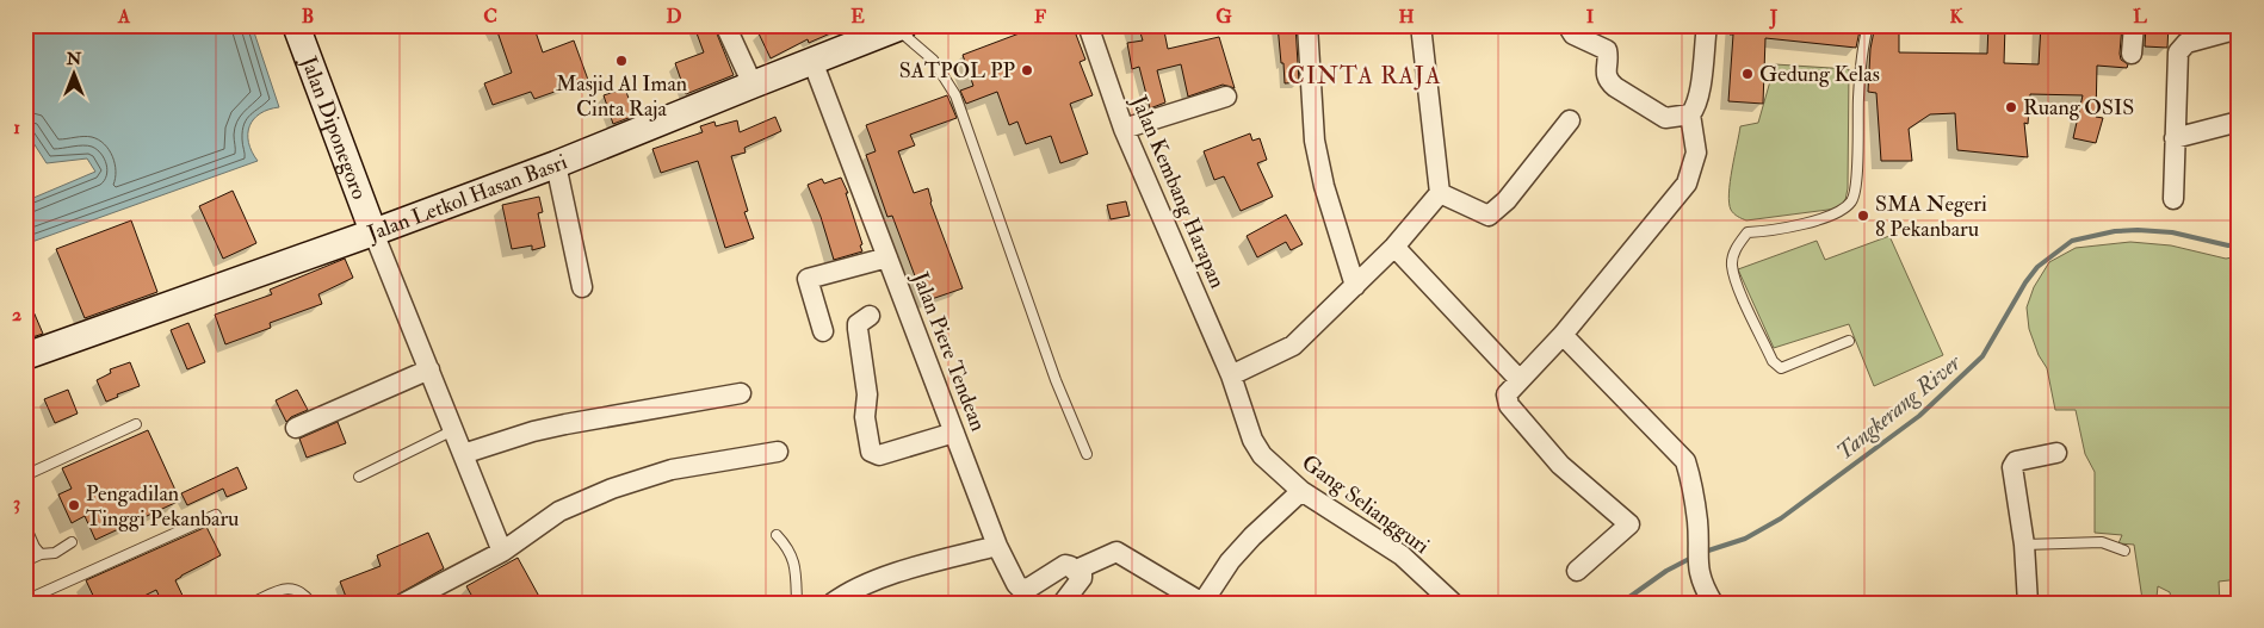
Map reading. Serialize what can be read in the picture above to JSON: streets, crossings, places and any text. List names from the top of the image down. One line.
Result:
{"streets":{"main road":["Jalan Diponegoro","Jalan Letkol Hasan Basri"],"street":["Jalan Kembang Harapan","Jalan Piere Tendean","Gang Seliangguri"]},"crossings":[["Jalan Diponegoro","Jalan Letkol Hasan Basri"],["Jalan Kembang Harapan","Gang Seliangguri"],["Jalan Letkol Hasan Basri","Jalan Piere Tendean"]],"districts":["CINTA RAJA"],"water":["Tangkerang River"],"places":["Masjid Al Iman Cinta Raja","SATPOL PP","Gedung Kelas","Ruang OSIS","SMA Negeri 8 Pekanbaru","Pengadilan Tinggi Pekanbaru"],"north":"top","grid":{"columns":["A","B","C","D","E","F","G","H","I","J","K","L"],"rows":["1","2","3"]}}
